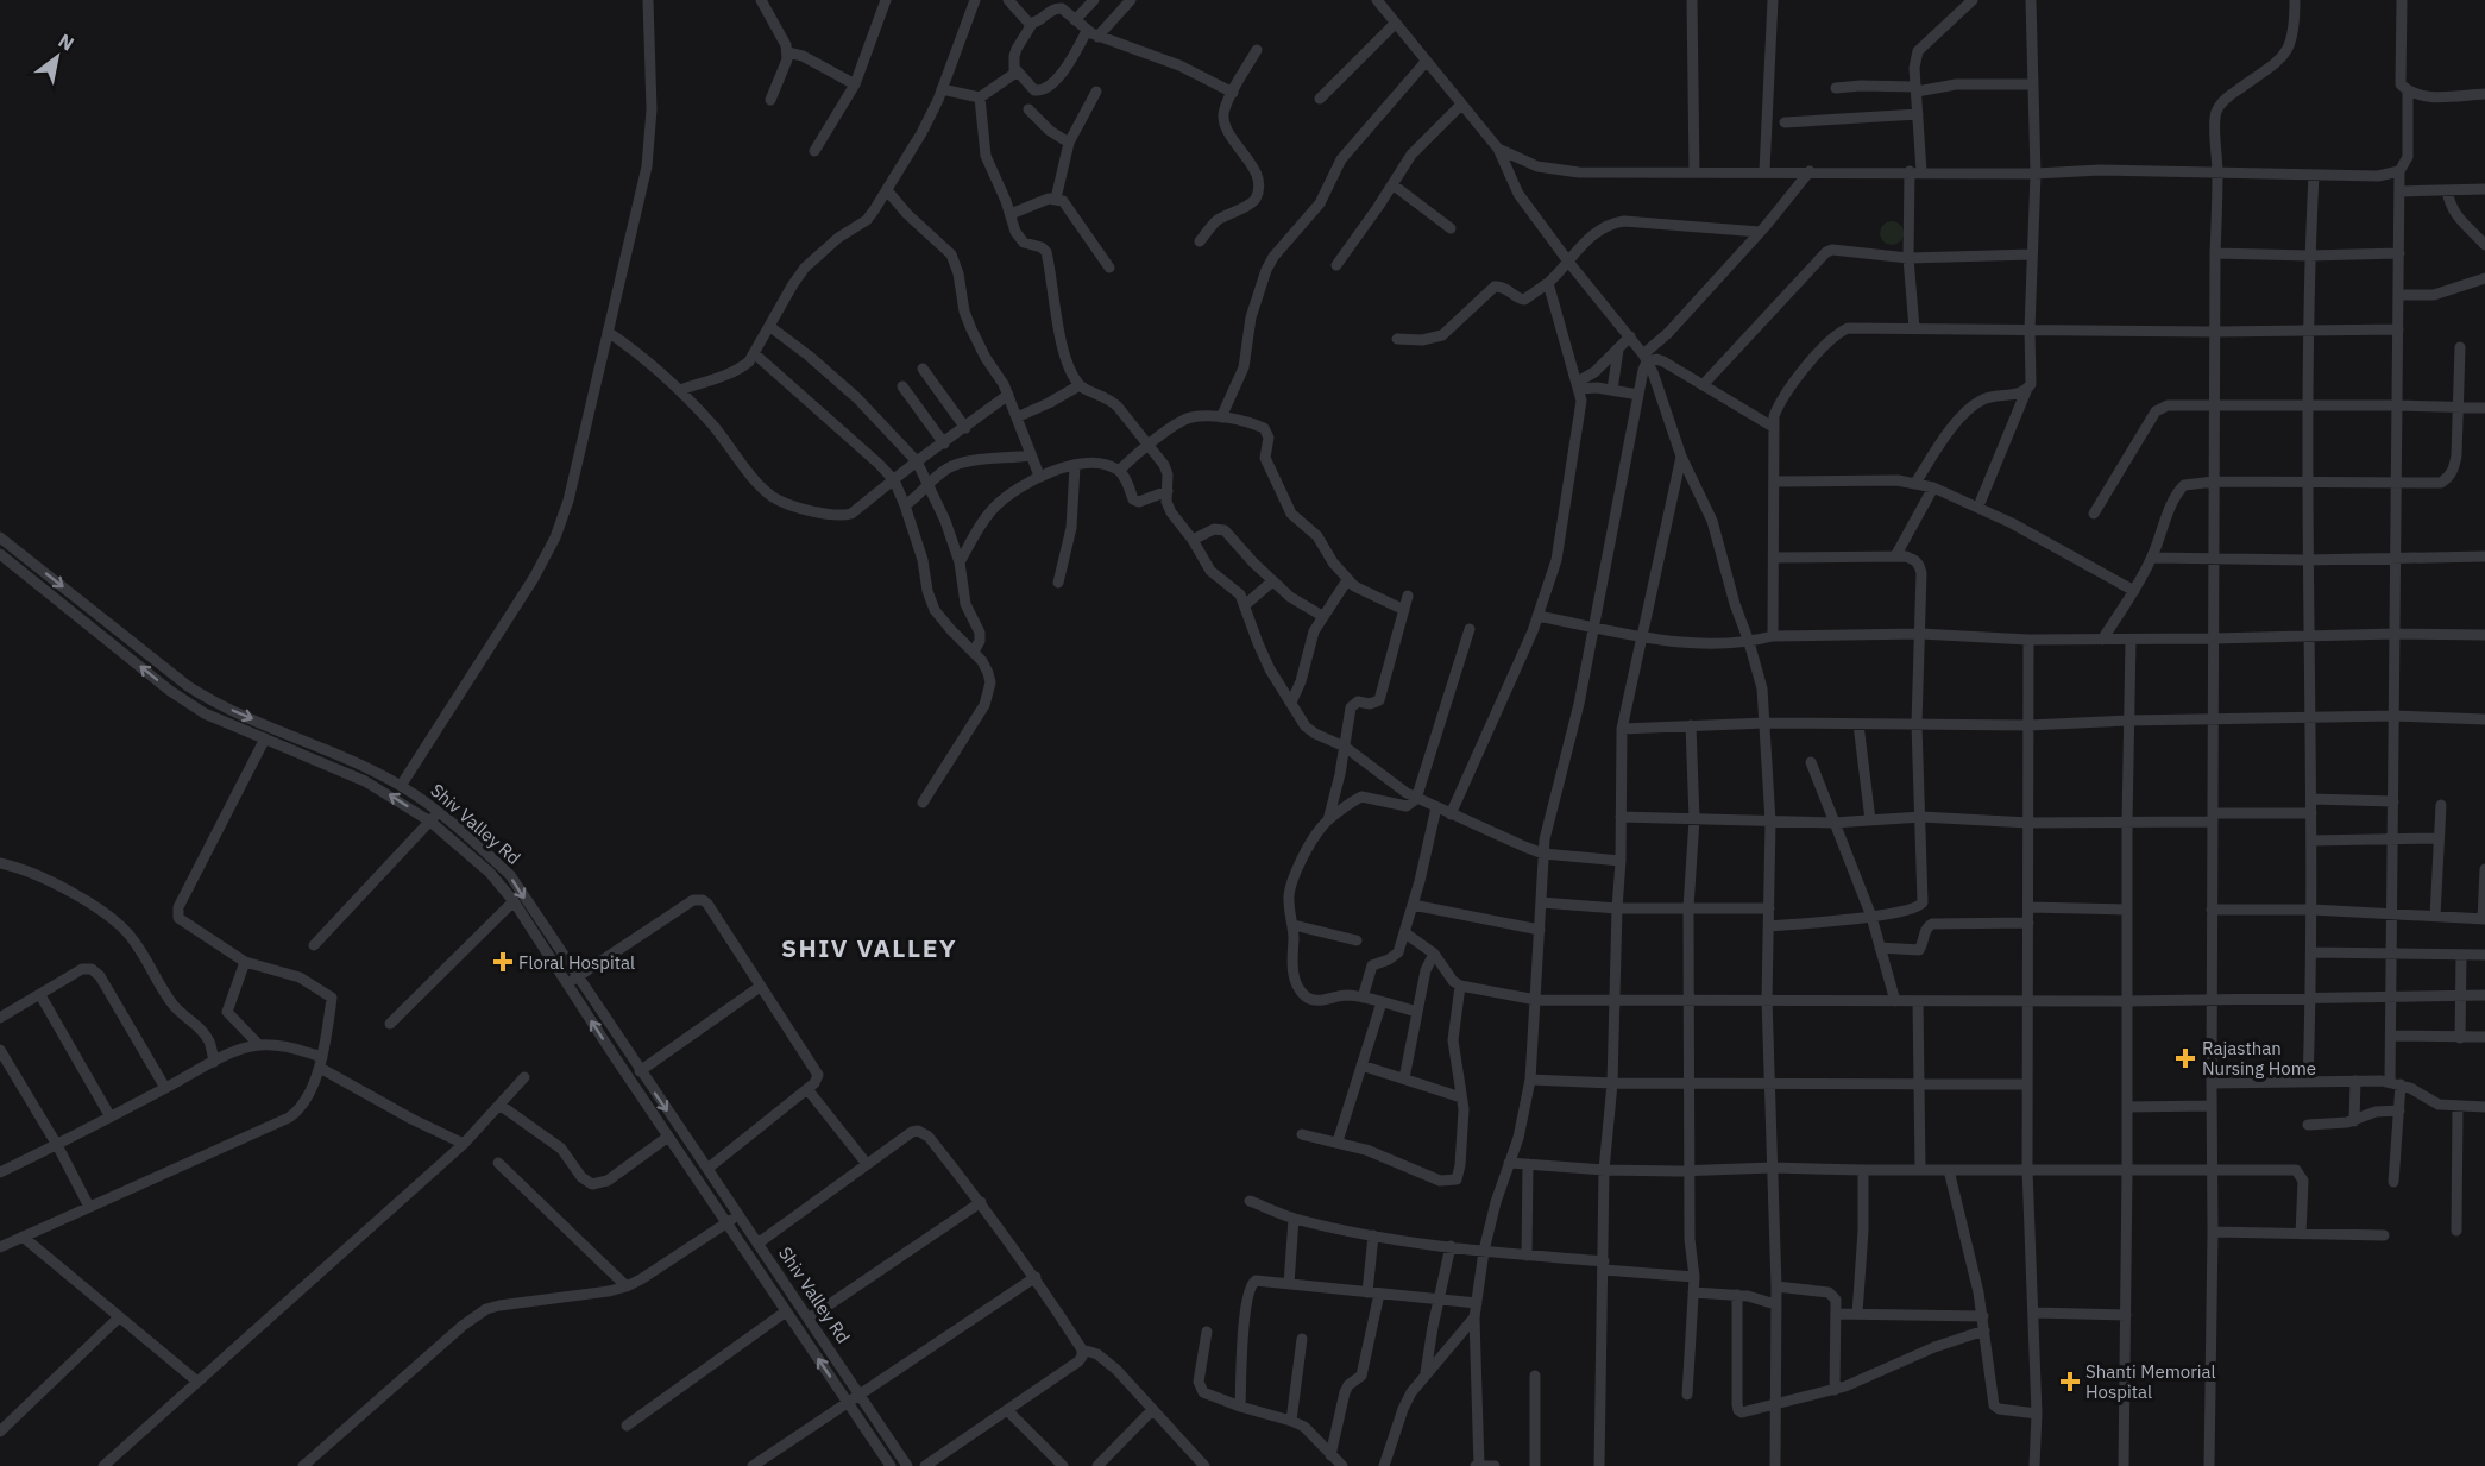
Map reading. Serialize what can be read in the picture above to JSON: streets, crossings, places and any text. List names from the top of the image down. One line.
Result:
{"streets":{"street":["Shiv Valley Rd"]},"districts":["SHIV VALLEY"],"places":{"health":["Floral Hospital","Rajasthan Nursing Home","Shanti Memorial Hospital"]},"north":"top right"}
